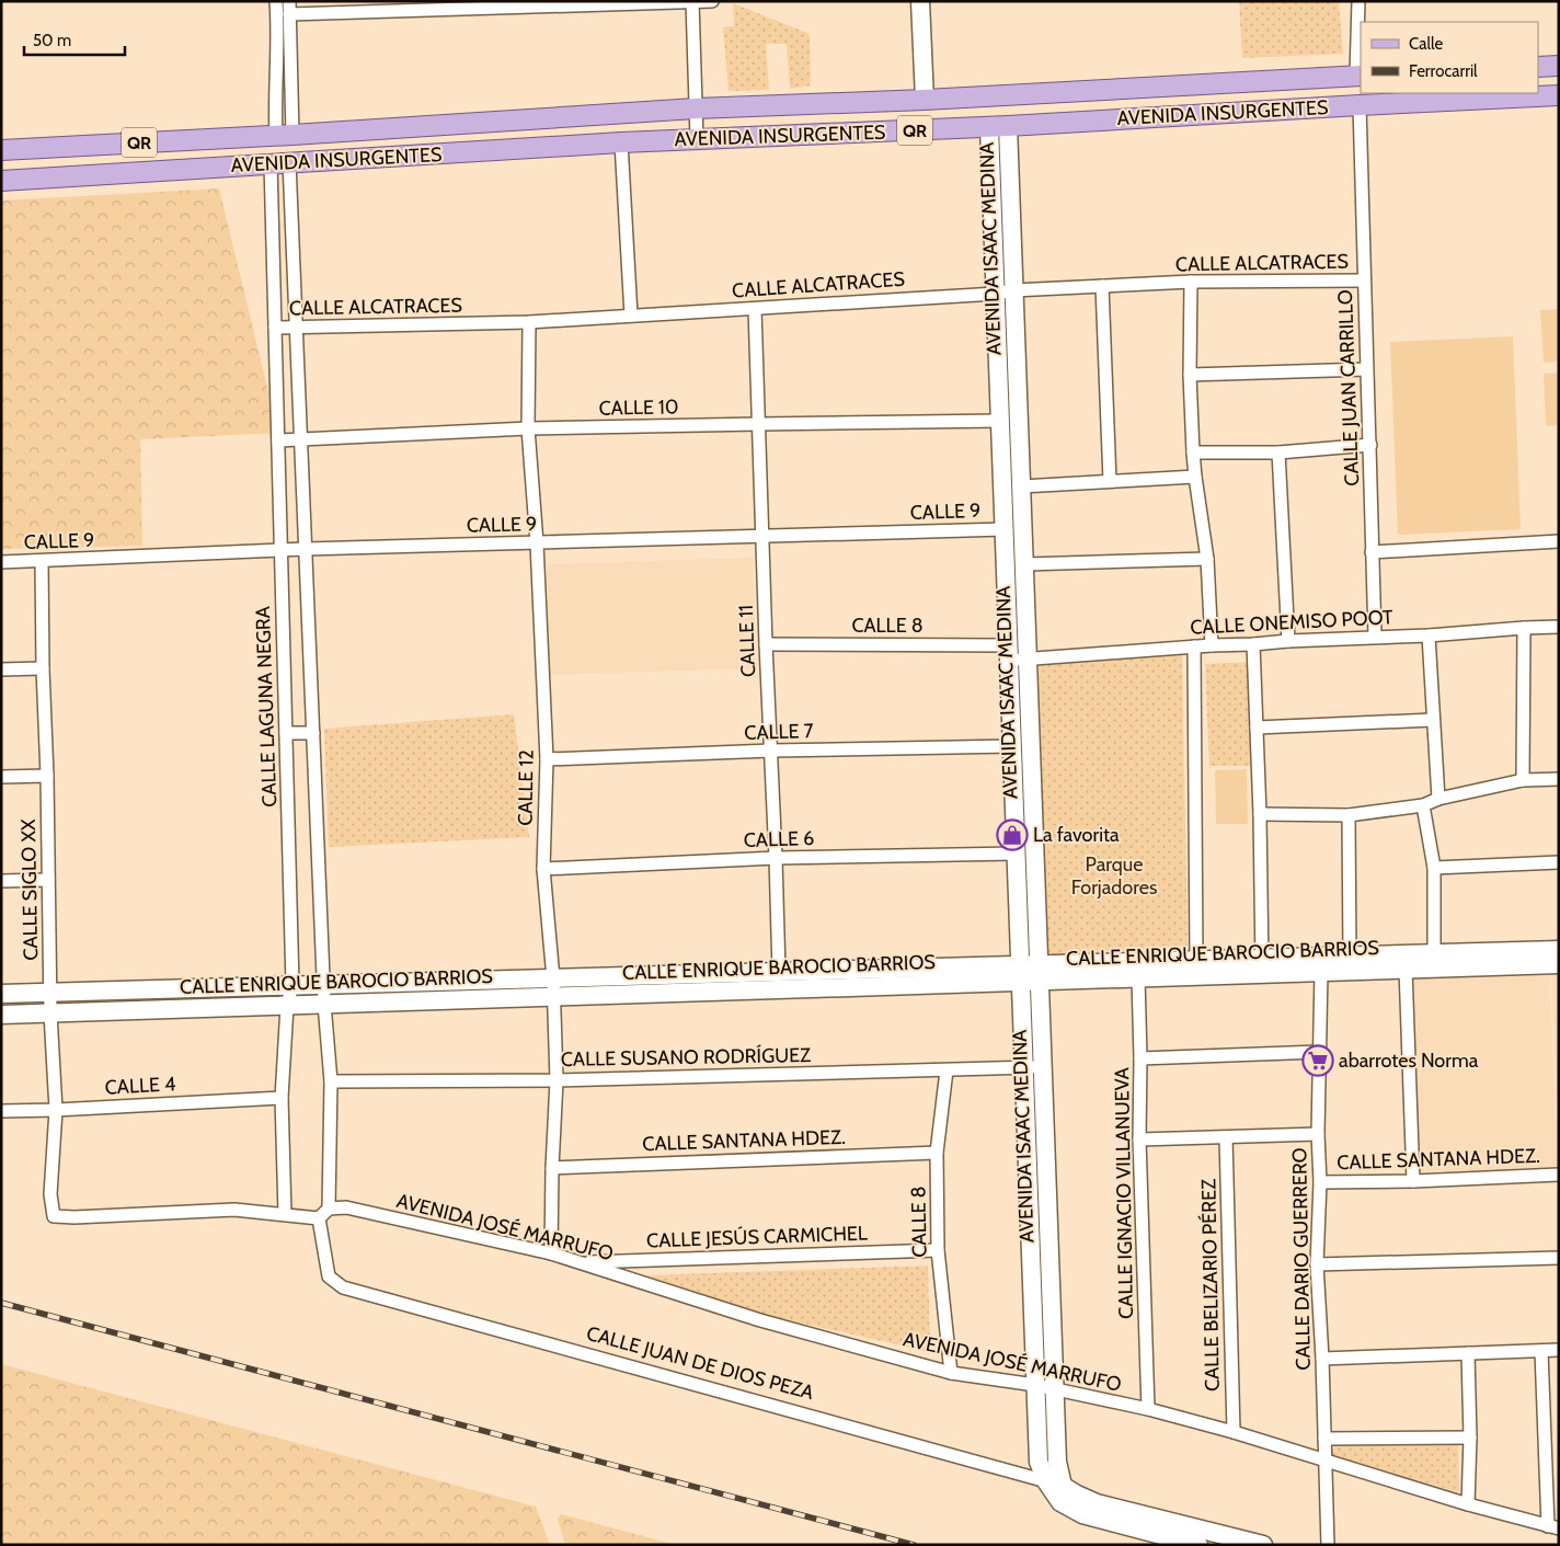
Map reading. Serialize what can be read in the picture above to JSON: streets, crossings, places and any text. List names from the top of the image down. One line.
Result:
{"streets":{"main road":["AVENIDA INSURGENTES","QR"],"street":["AVENIDA ISAAC MEDINA","CALLE ALCATRACES","CALLE JUAN CARRILLO","CALLE 10","CALLE 9","CALLE ONEMISO POOT","CALLE 8","CALLE 11","CALLE LAGUNA NEGRA","CALLE 7","CALLE 12","CALLE 6","CALLE SIGLO XX","CALLE ENRIQUE BAROCIO BARRIOS","CALLE SUSANO RODRÍGUEZ","CALLE 4","CALLE SANTANA HDEZ.","CALLE IGNACIO VILLANUEVA","AVENIDA JOSÉ MARRUFO","CALLE JESÚS CARMICHEL","CALLE DARIO GUERRERO","CALLE BELIZARIO PÉREZ","CALLE JUAN DE DIOS PEZA"]},"crossings":[["AVENIDA INSURGENTES","AVENIDA ISAAC MEDINA"],["AVENIDA INSURGENTES","CALLE JUAN CARRILLO"],["AVENIDA INSURGENTES","CALLE LAGUNA NEGRA"],["AVENIDA ISAAC MEDINA","CALLE ALCATRACES"],["AVENIDA ISAAC MEDINA","CALLE 10"],["AVENIDA ISAAC MEDINA","CALLE 9"],["AVENIDA ISAAC MEDINA","CALLE ONEMISO POOT"],["AVENIDA ISAAC MEDINA","CALLE 8"],["AVENIDA ISAAC MEDINA","CALLE 7"],["AVENIDA ISAAC MEDINA","CALLE 6"],["AVENIDA ISAAC MEDINA","CALLE ENRIQUE BAROCIO BARRIOS"],["AVENIDA ISAAC MEDINA","CALLE SUSANO RODRÍGUEZ"],["AVENIDA ISAAC MEDINA","AVENIDA JOSÉ MARRUFO"],["AVENIDA ISAAC MEDINA","CALLE JUAN DE DIOS PEZA"],["CALLE ALCATRACES","CALLE JUAN CARRILLO"],["CALLE ALCATRACES","CALLE 11"],["CALLE ALCATRACES","CALLE LAGUNA NEGRA"],["CALLE ALCATRACES","CALLE 12"],["CALLE JUAN CARRILLO","CALLE ONEMISO POOT"],["CALLE 10","CALLE 11"],["CALLE 10","CALLE LAGUNA NEGRA"],["CALLE 10","CALLE 12"],["CALLE 9","CALLE 11"],["CALLE 9","CALLE LAGUNA NEGRA"],["CALLE 9","CALLE 12"],["CALLE 9","CALLE SIGLO XX"],["CALLE ONEMISO POOT","CALLE 8"],["CALLE 8","CALLE 11"],["CALLE 8","CALLE SUSANO RODRÍGUEZ"],["CALLE 8","CALLE SANTANA HDEZ."],["CALLE 8","AVENIDA JOSÉ MARRUFO"],["CALLE 8","CALLE JESÚS CARMICHEL"],["CALLE 11","CALLE 7"],["CALLE 11","CALLE 6"],["CALLE 11","CALLE ENRIQUE BAROCIO BARRIOS"],["CALLE LAGUNA NEGRA","CALLE SIGLO XX"],["CALLE LAGUNA NEGRA","CALLE ENRIQUE BAROCIO BARRIOS"],["CALLE LAGUNA NEGRA","CALLE 4"],["CALLE 7","CALLE 12"],["CALLE 12","CALLE 6"],["CALLE 12","CALLE ENRIQUE BAROCIO BARRIOS"],["CALLE 12","CALLE SUSANO RODRÍGUEZ"],["CALLE 12","CALLE SANTANA HDEZ."],["CALLE 12","AVENIDA JOSÉ MARRUFO"],["CALLE SIGLO XX","CALLE ENRIQUE BAROCIO BARRIOS"],["CALLE SIGLO XX","CALLE 4"],["CALLE ENRIQUE BAROCIO BARRIOS","CALLE IGNACIO VILLANUEVA"],["CALLE ENRIQUE BAROCIO BARRIOS","CALLE DARIO GUERRERO"],["CALLE SANTANA HDEZ.","CALLE IGNACIO VILLANUEVA"],["CALLE SANTANA HDEZ.","CALLE DARIO GUERRERO"],["CALLE SANTANA HDEZ.","CALLE BELIZARIO PÉREZ"],["CALLE IGNACIO VILLANUEVA","AVENIDA JOSÉ MARRUFO"],["AVENIDA JOSÉ MARRUFO","CALLE JESÚS CARMICHEL"],["AVENIDA JOSÉ MARRUFO","CALLE DARIO GUERRERO"],["AVENIDA JOSÉ MARRUFO","CALLE BELIZARIO PÉREZ"]],"parks":["Parque Forjadores"],"places":{"shop":["La favorita"],"supermarket":["abarrotes Norma"]},"legend":["Calle","Ferrocarril"],"scale_bar":"50 m"}
